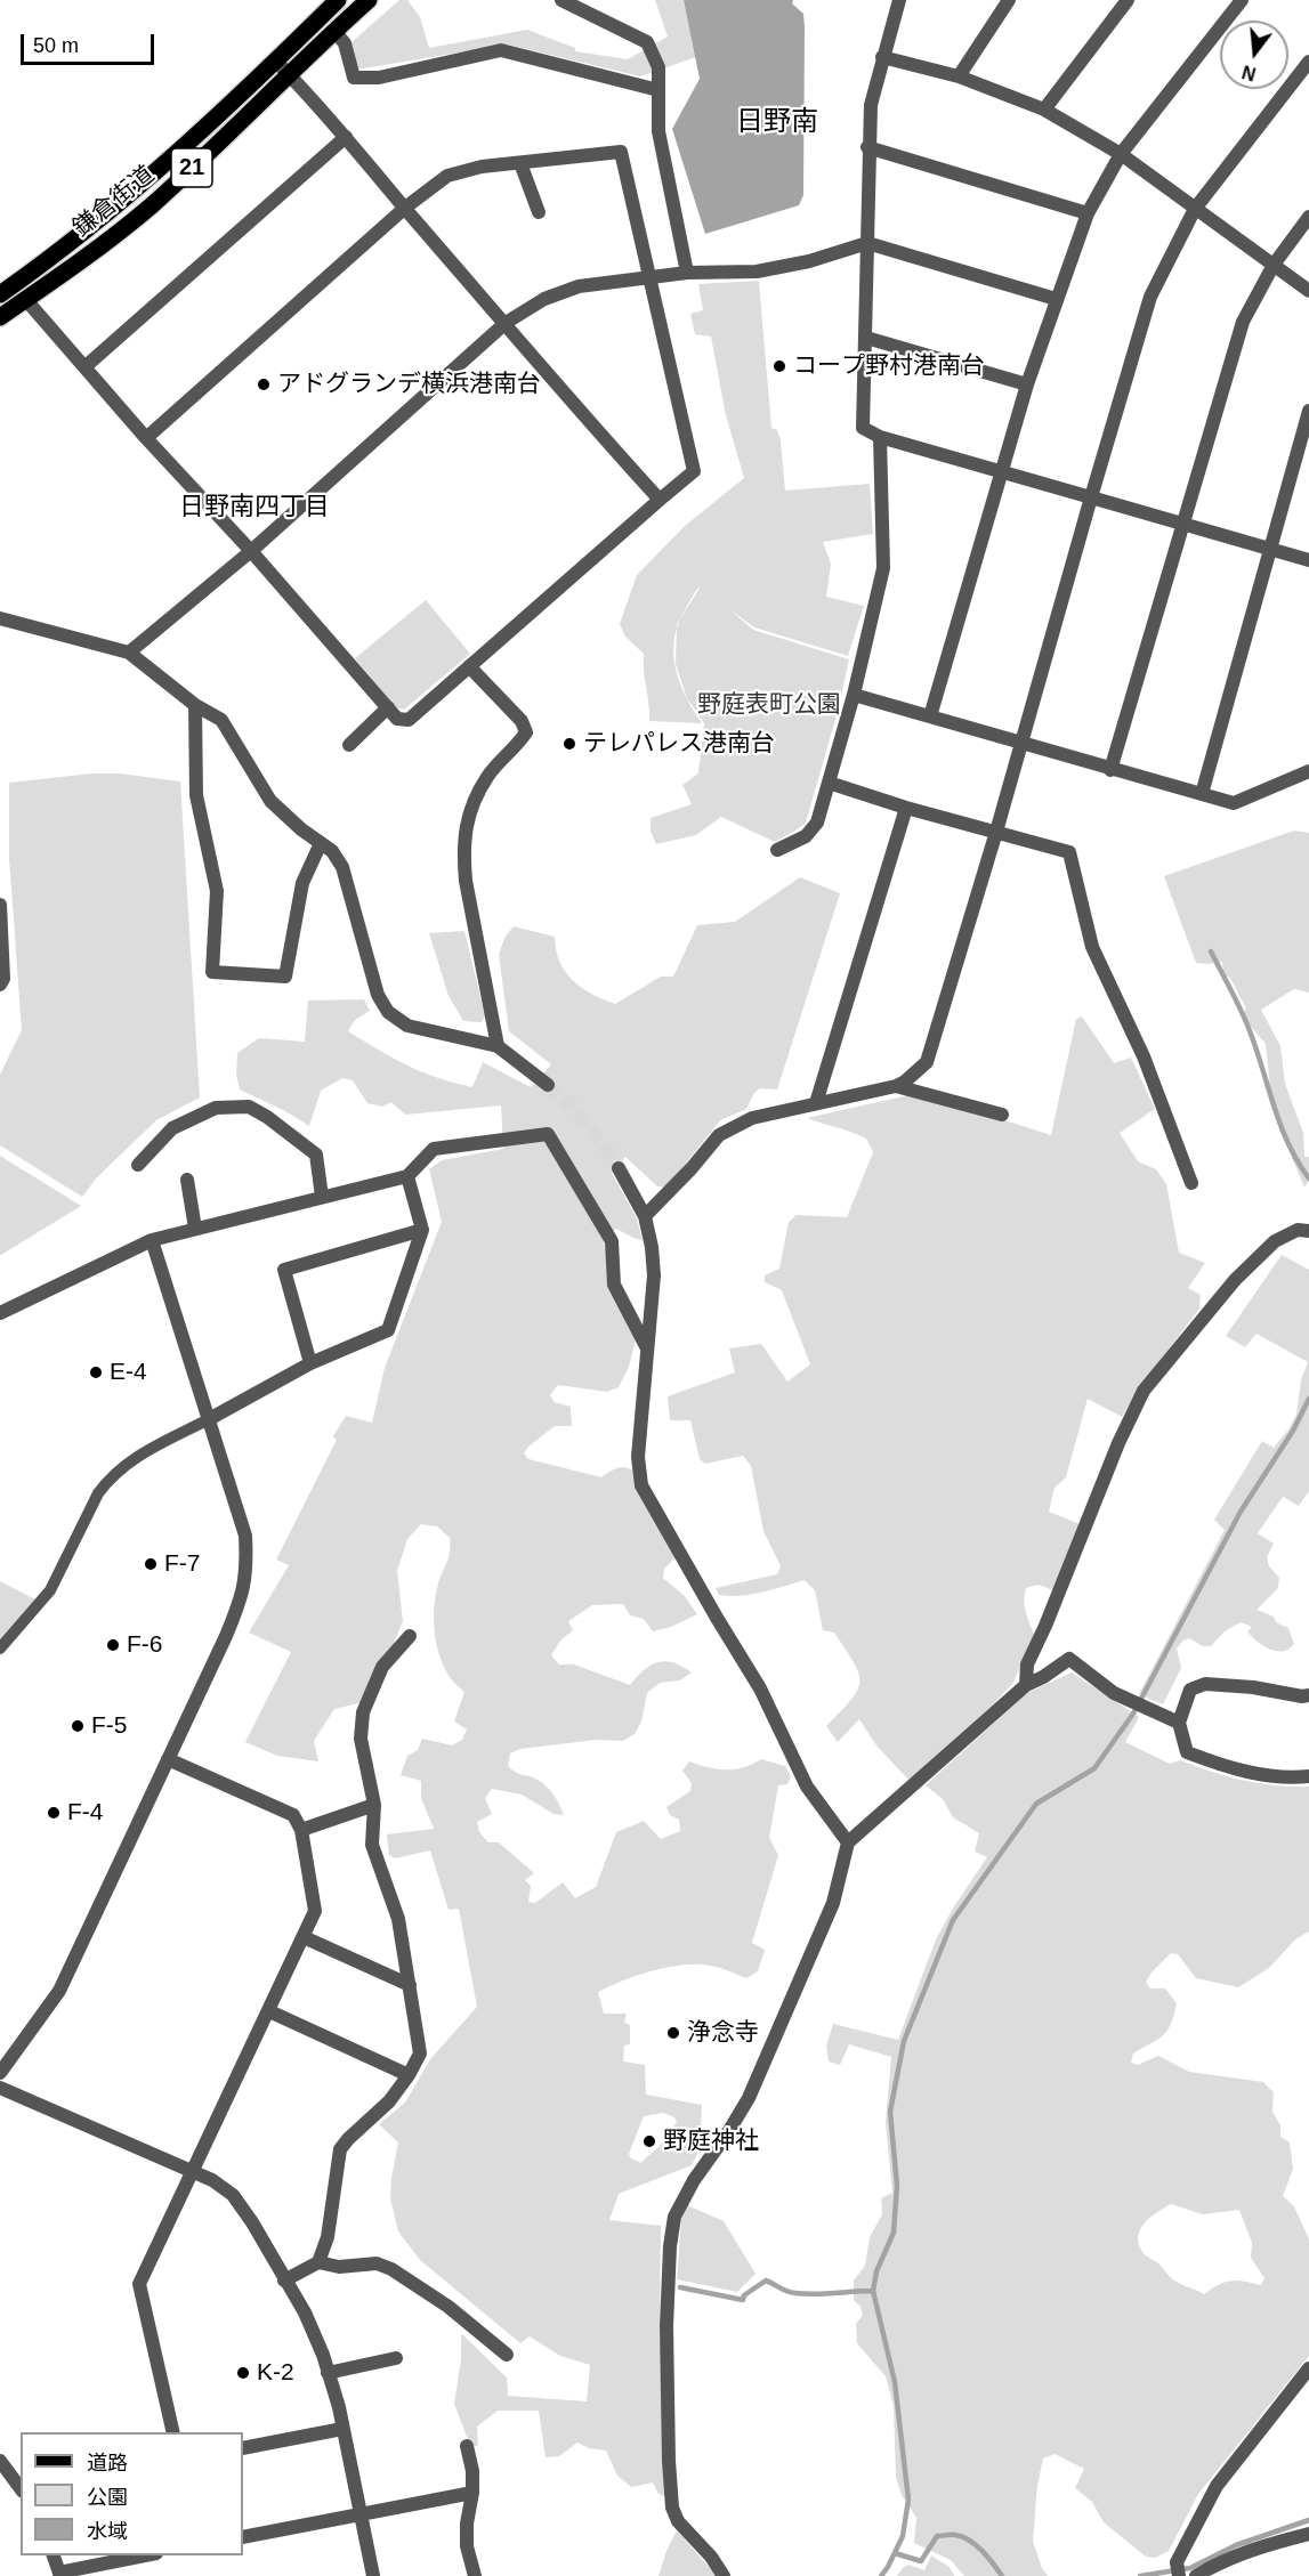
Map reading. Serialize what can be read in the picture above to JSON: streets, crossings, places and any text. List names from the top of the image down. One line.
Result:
{"streets":{"main road":["21","鎌倉街道"]},"districts":["日野南","日野南四丁目"],"parks":["野庭表町公園"],"places":["コープ野村港南台","アドグランデ横浜港南台","テレパレス港南台","E-4","F-7","F-6","F-5","F-4","浄念寺","野庭神社","K-2"],"legend":["道路","公園","水域"],"scale_bar":"50 m","north":"bottom"}
